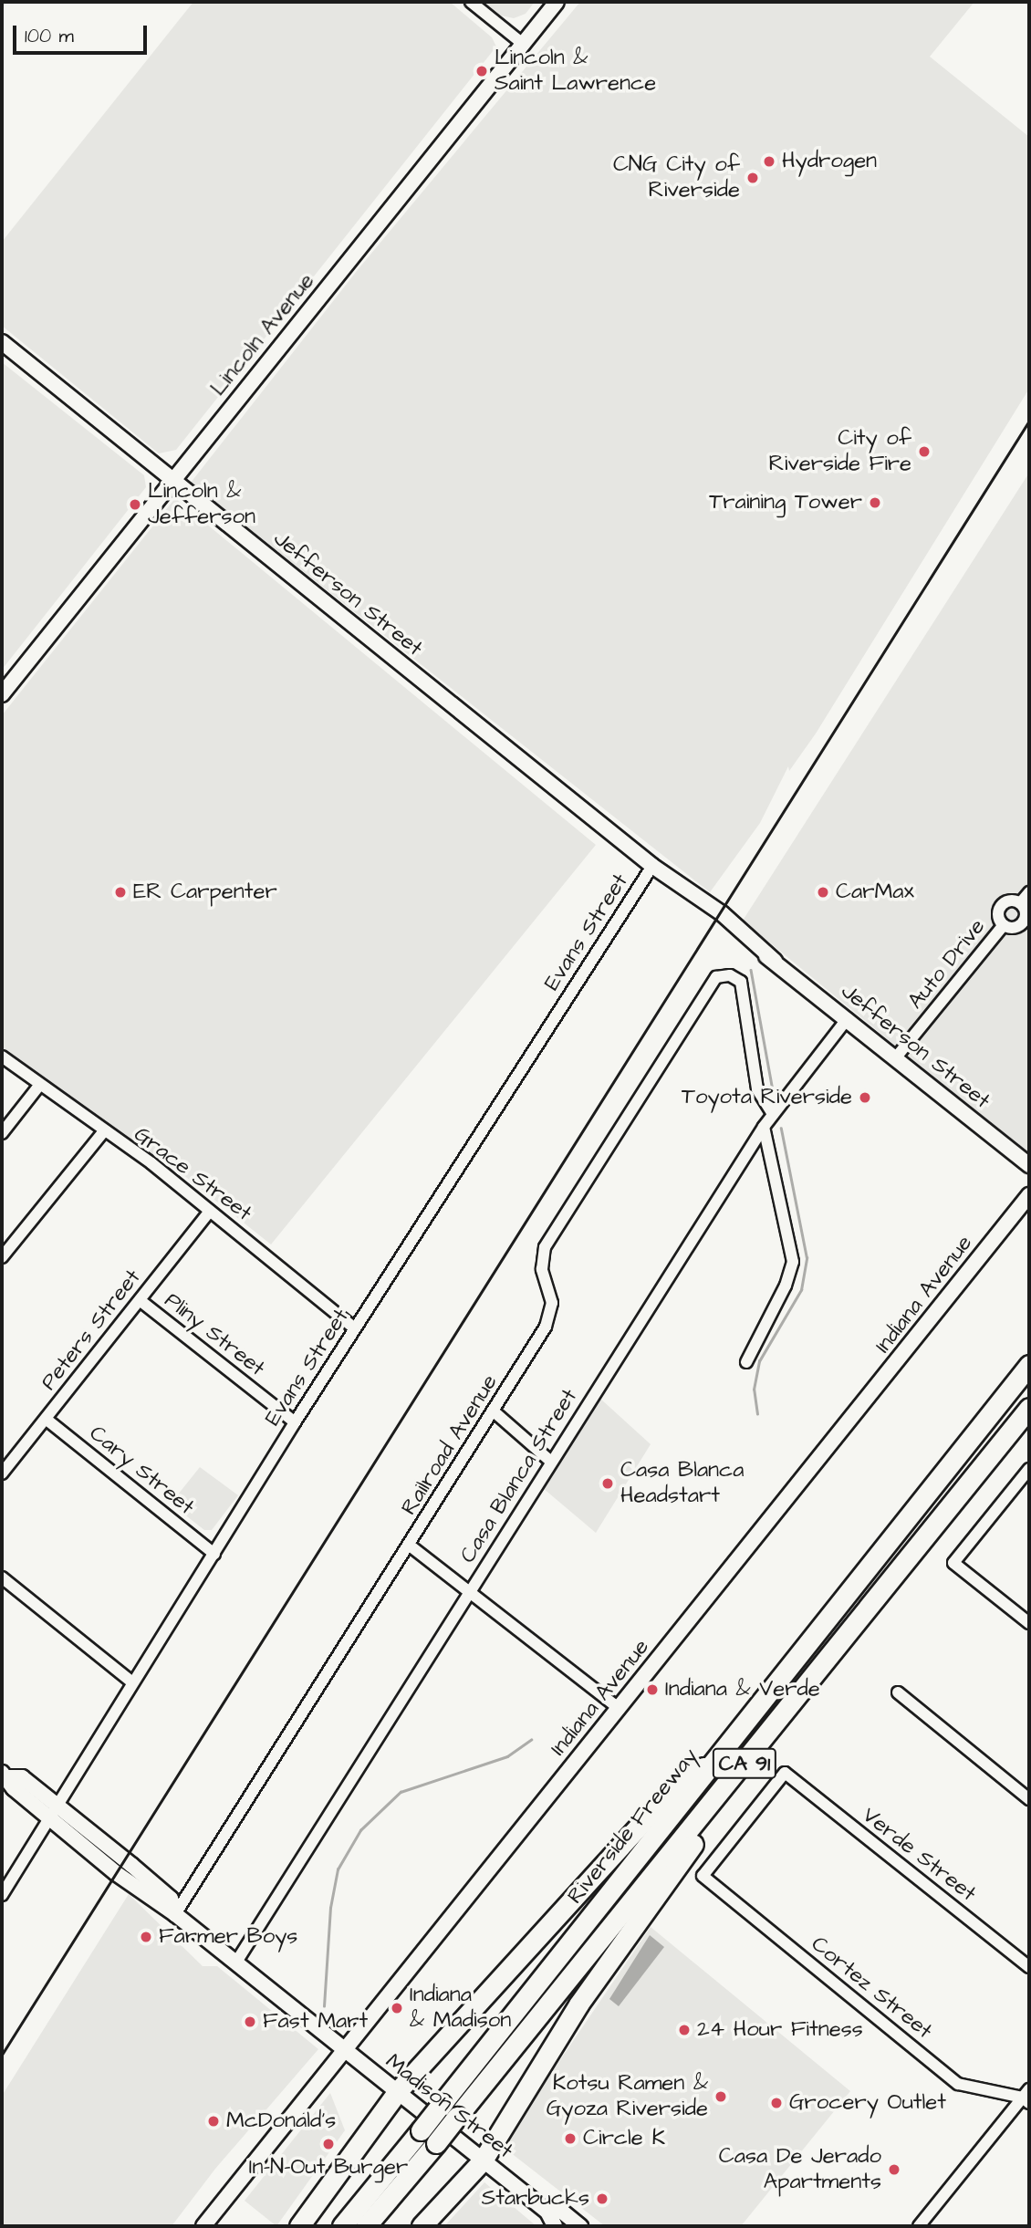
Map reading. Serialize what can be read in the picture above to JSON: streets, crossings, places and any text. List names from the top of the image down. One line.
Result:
{"streets":{"highway":["CA 91","Riverside Freeway"],"street":["Lincoln Avenue","Jefferson Street","Evans Street","Auto Drive","Grace Street","Indiana Avenue","Peters Street","Pliny Street","Railroad Avenue","Cary Street","Casa Blanca Street","Verde Street","Cortez Street","Madison Street"]},"crossings":[["Lincoln Avenue","Jefferson Street"],["Jefferson Street","Evans Street"],["Jefferson Street","Auto Drive"],["Jefferson Street","Casa Blanca Street"],["Evans Street","Grace Street"],["Evans Street","Pliny Street"],["Evans Street","Cary Street"],["Evans Street","Madison Street"],["Grace Street","Peters Street"],["Indiana Avenue","Madison Street"],["Peters Street","Pliny Street"],["Peters Street","Cary Street"],["Railroad Avenue","Casa Blanca Street"],["Railroad Avenue","Madison Street"],["Casa Blanca Street","Madison Street"],["Verde Street","Cortez Street"]],"places":["Lincoln & Saint Lawrence","Hydrogen","CNG City of Riverside","City of Riverside Fire","Training Tower","Lincoln & Jefferson","ER Carpenter","CarMax","Toyota Riverside","Casa Blanca Headstart","Indiana & Verde","Farmer Boys","Indiana & Madison","Fast Mart","24 Hour Fitness","Kotsu Ramen & Gyoza Riverside","Grocery Outlet","McDonald's","Circle K","In-N-Out Burger","Casa De Jerado Apartments","Starbucks"],"scale_bar":"100 m"}
